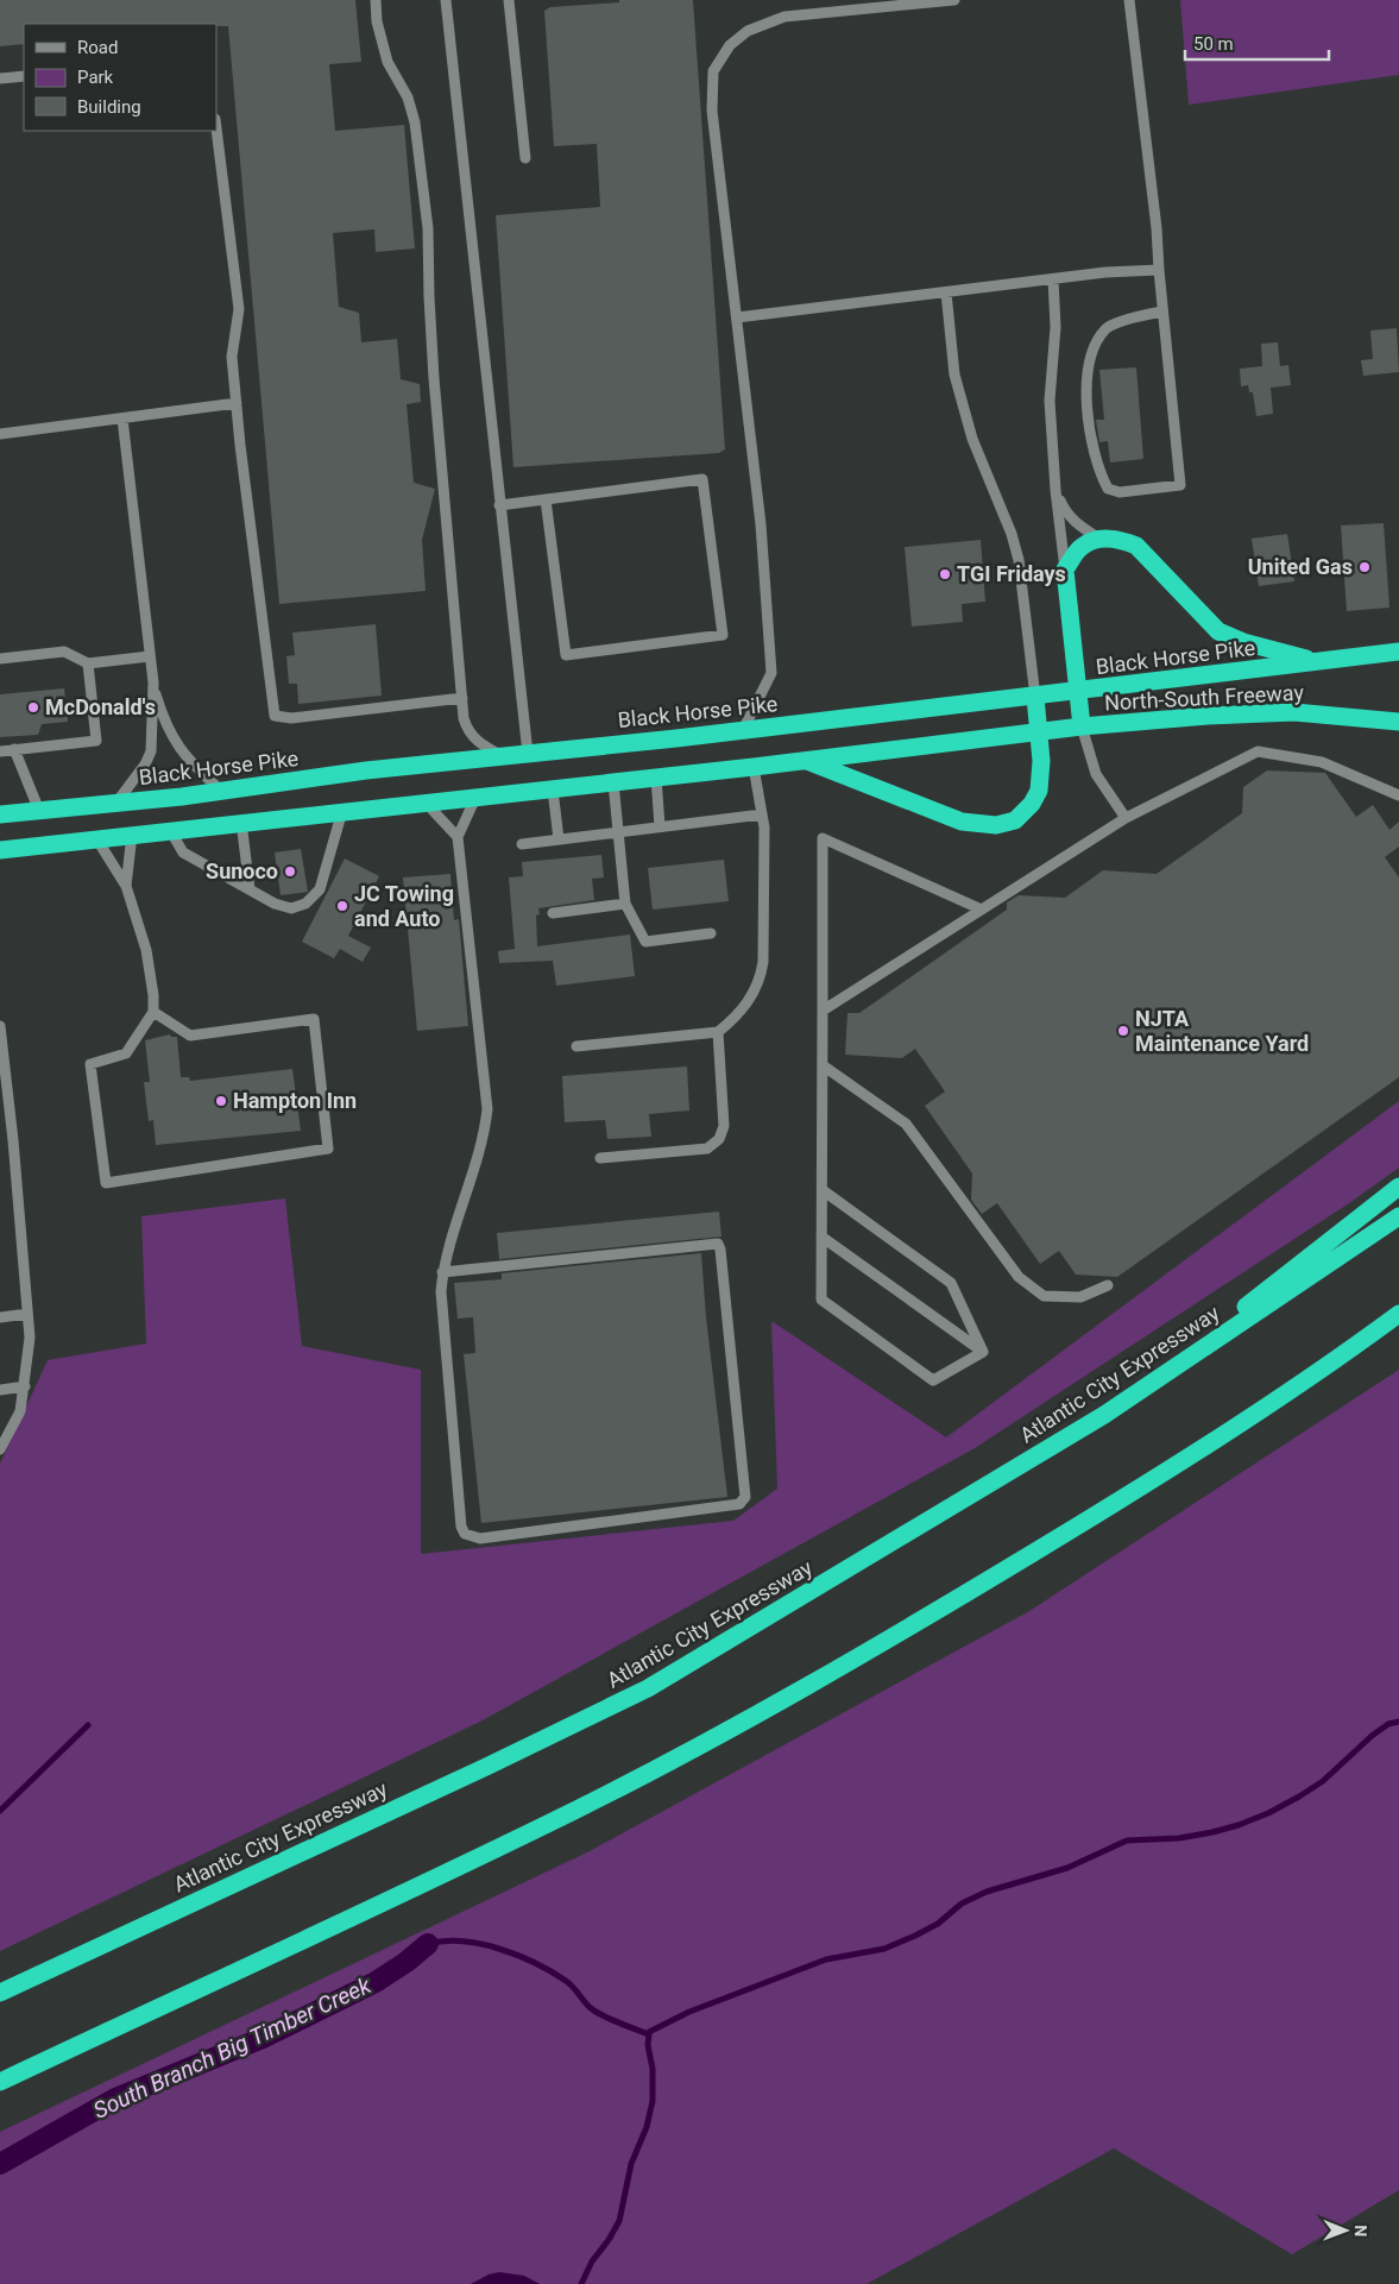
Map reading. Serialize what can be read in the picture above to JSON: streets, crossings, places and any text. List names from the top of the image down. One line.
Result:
{"streets":{"highway":["Black Horse Pike","North-South Freeway","Atlantic City Expressway"]},"water":["South Branch Big Timber Creek"],"places":["United Gas","TGI Fridays","McDonald's","Sunoco","JC Towing and Auto","NJTA Maintenance Yard","Hampton Inn"],"legend":["Road","Park","Building"],"scale_bar":"50 m","north":"right"}
